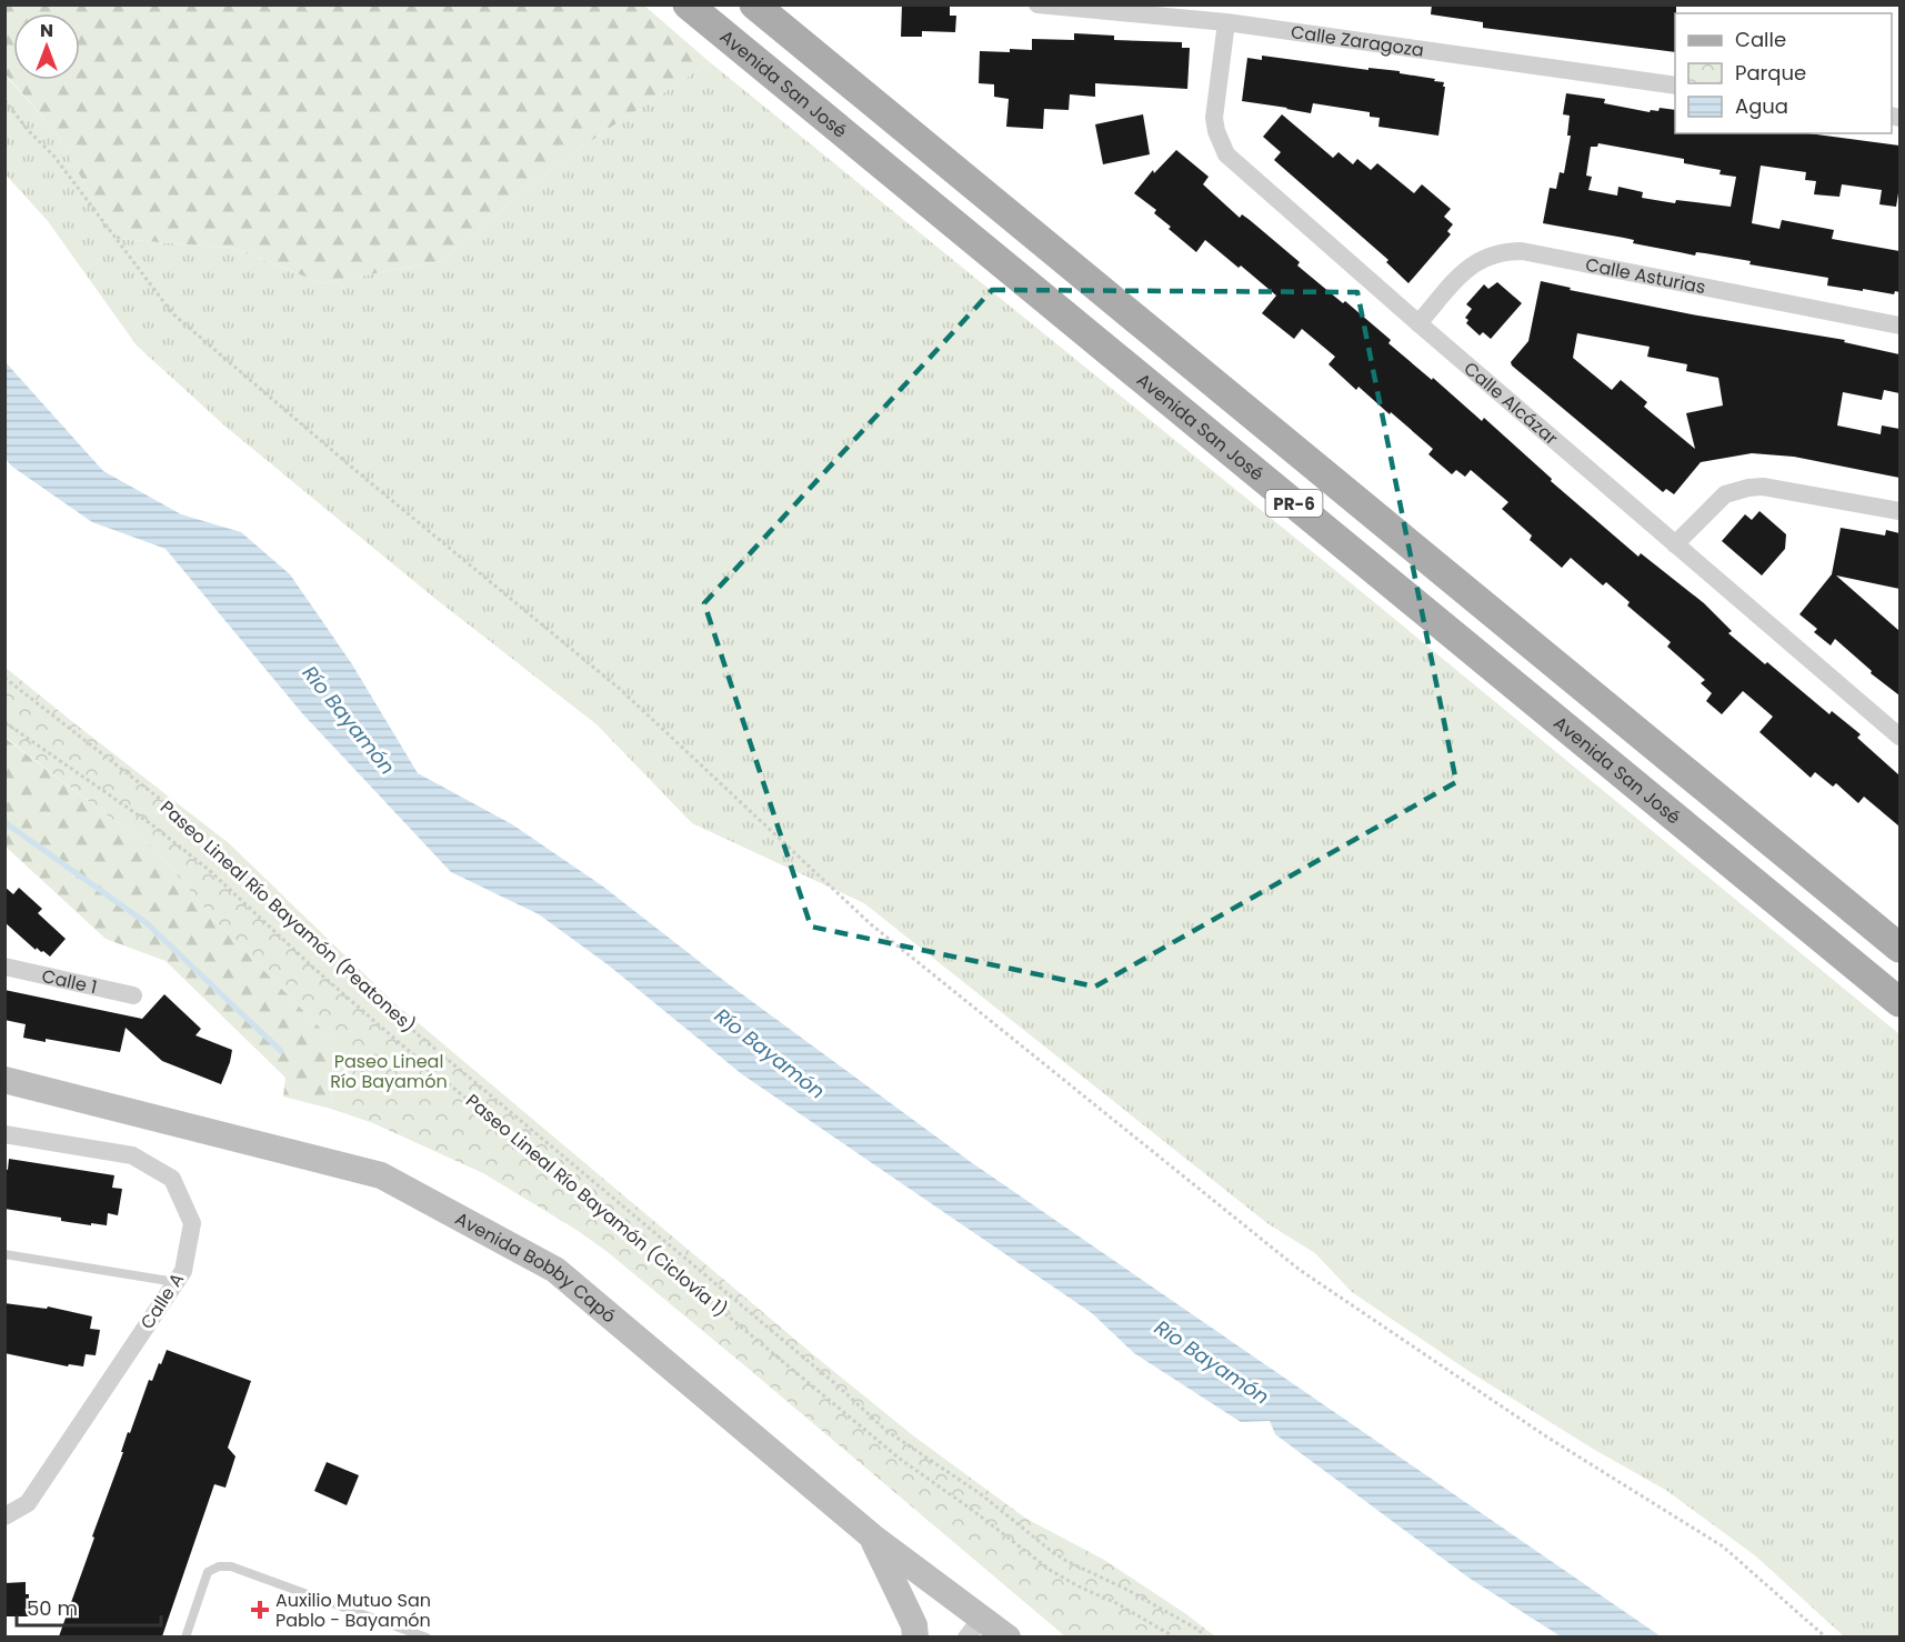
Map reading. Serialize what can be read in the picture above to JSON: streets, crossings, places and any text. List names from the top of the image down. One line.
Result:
{"streets":{"main road":["Avenida San José","PR-6"],"street":["Calle Zaragoza","Calle Asturias","Calle Alcázar","Calle 1","Avenida Bobby Capó","Calle A"],"path":["Paseo Lineal Río Bayamón (Peatones)","Paseo Lineal Río Bayamón (Ciclovía 1)"]},"crossings":[["Calle Zaragoza","Calle Alcázar"],["Calle Asturias","Calle Alcázar"]],"water":["Río Bayamón"],"parks":["Paseo Lineal Río Bayamón"],"places":{"health":["Auxilio Mutuo San Pablo - Bayamón"]},"legend":["Calle","Parque","Agua"],"scale_bar":"50 m","north":"top"}
